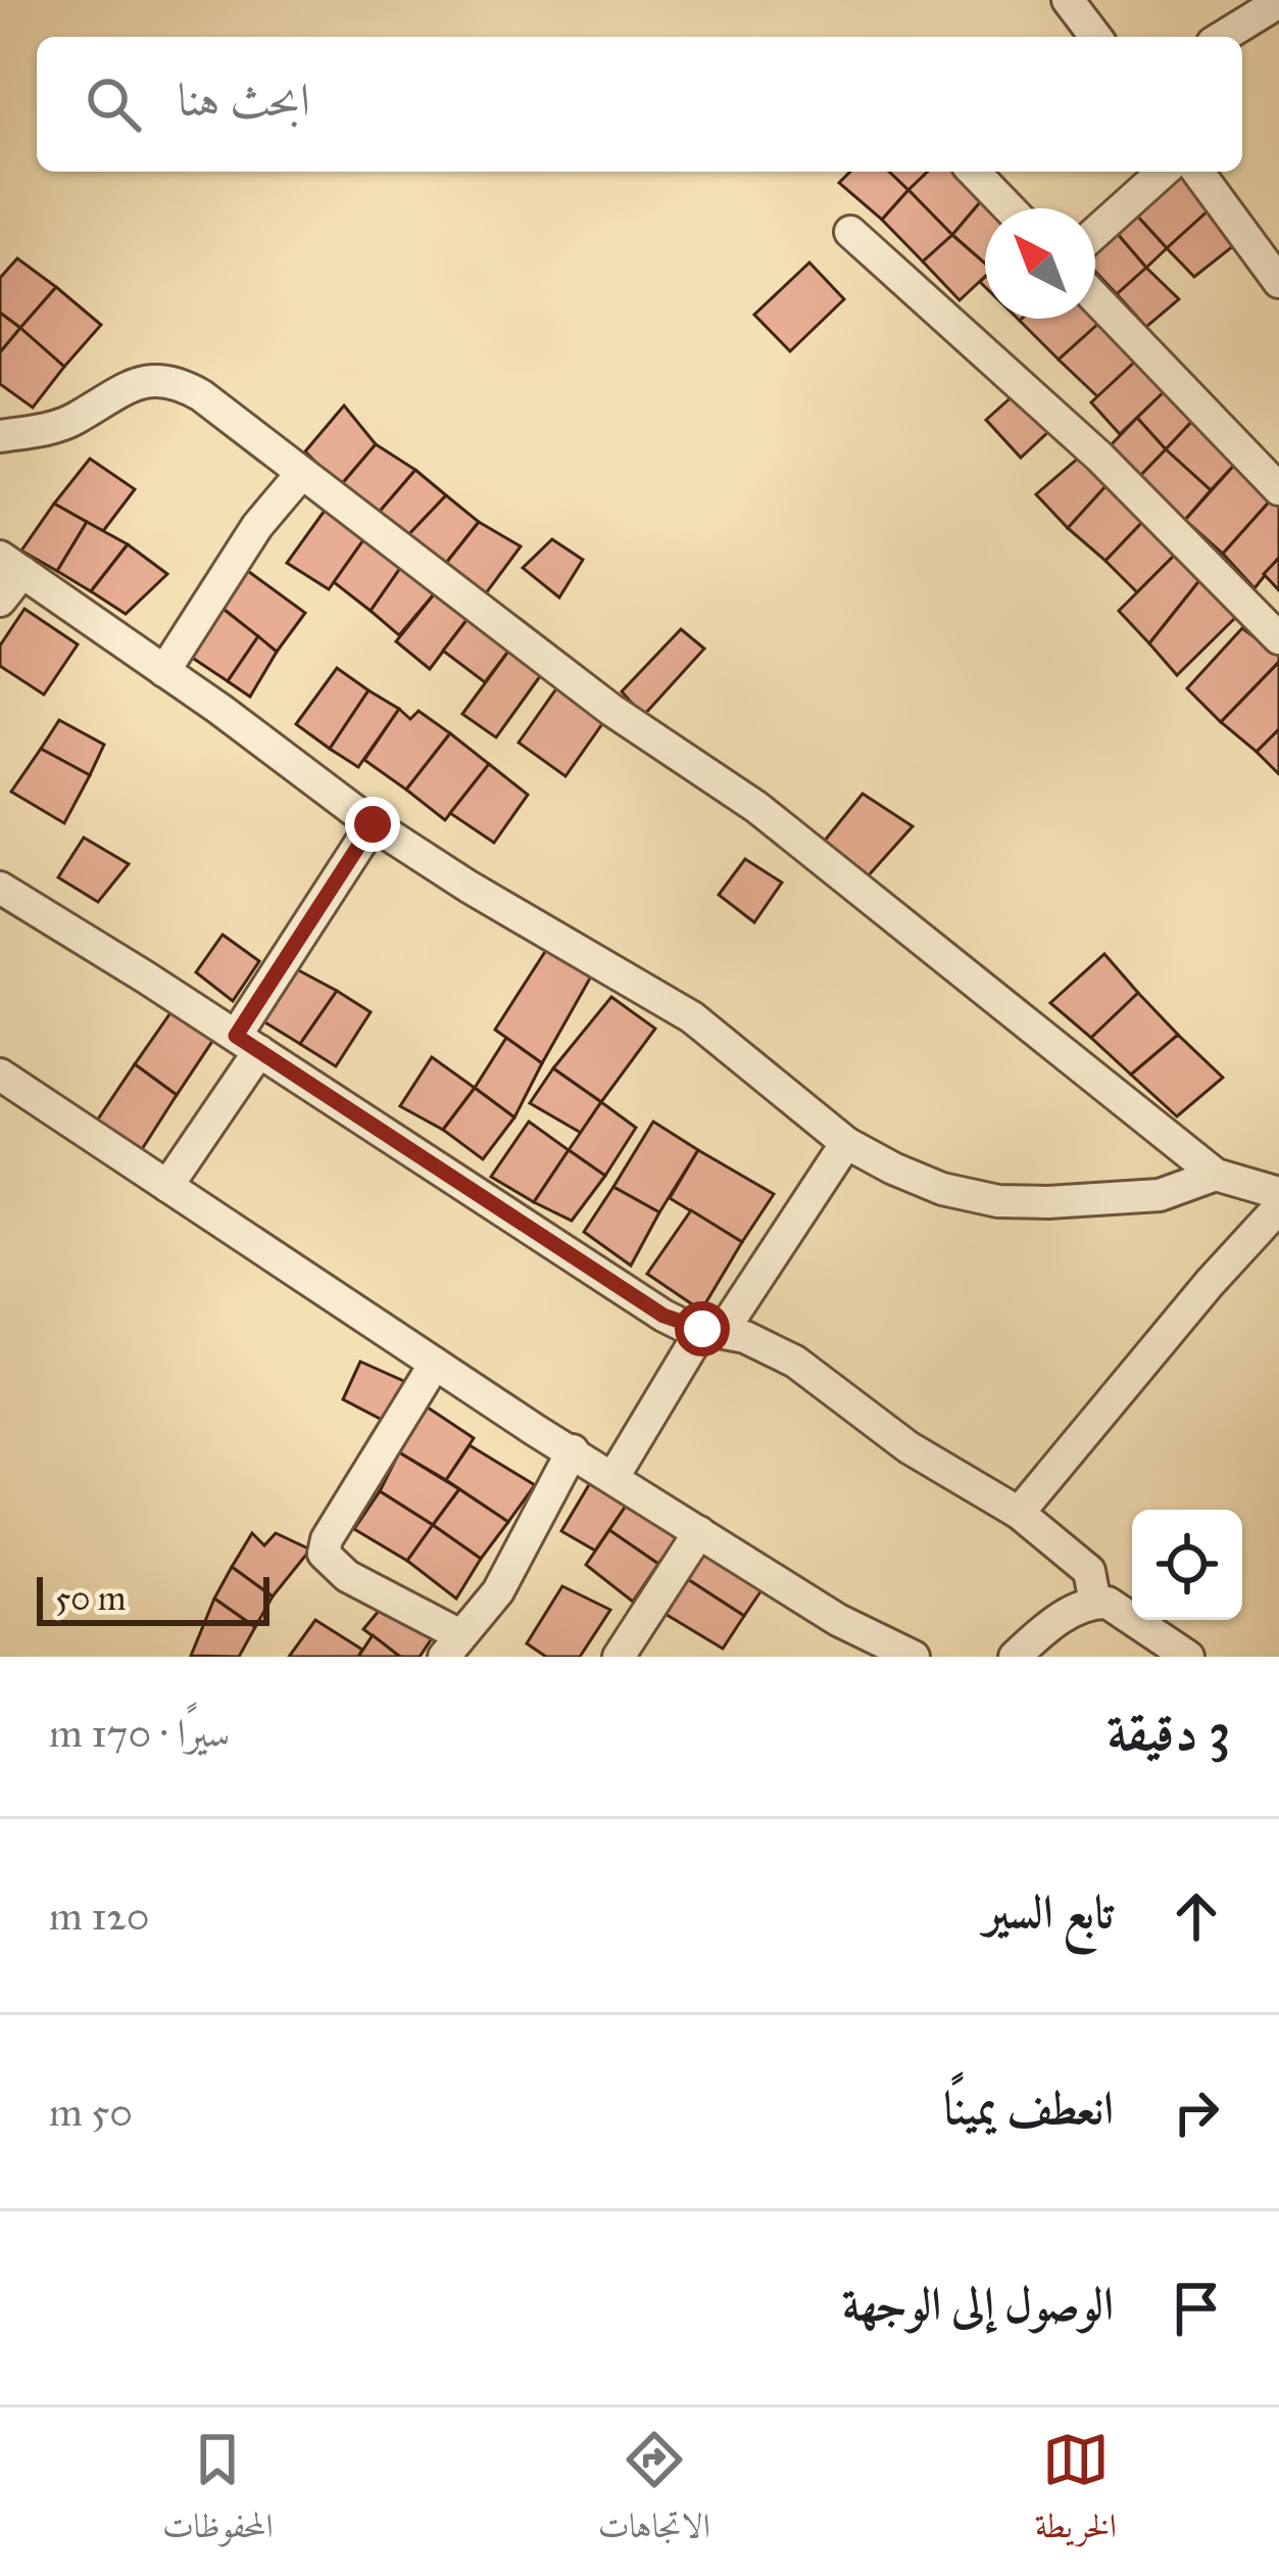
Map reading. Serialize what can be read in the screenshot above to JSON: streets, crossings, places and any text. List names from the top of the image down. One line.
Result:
{"scale_bar":"50 m","north":"top left","page":{"search":"ابحث هنا","scale":"50 m","heading":["3 دقيقة","سيرًا · 170 m"],"list":[["تابع السير","120 m"],["انعطف يمينًا","50 m"],"الوصول إلى الوجهة"],"nav":["الخريطة","الاتجاهات","المحفوظات"]}}
